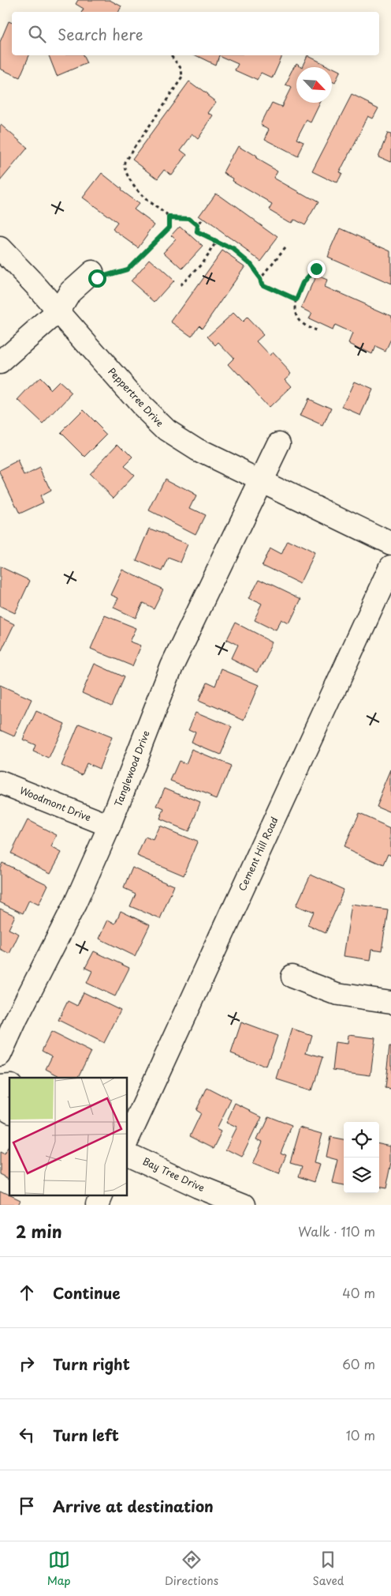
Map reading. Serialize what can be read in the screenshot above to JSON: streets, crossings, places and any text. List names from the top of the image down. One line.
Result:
{"streets":{"street":["Peppertree Drive","Tanglewood Drive","Woodmont Drive","Cement Hill Road","Bay Tree Drive"]},"crossings":[["Peppertree Drive","Tanglewood Drive"],["Tanglewood Drive","Woodmont Drive"]],"north":"bottom right","page":{"search":"Search here","heading":["2 min","Walk · 110 m"],"list":[["Continue","40 m"],["Turn right","60 m"],["Turn left","10 m"],"Arrive at destination"],"nav":["Map","Directions","Saved"]}}
